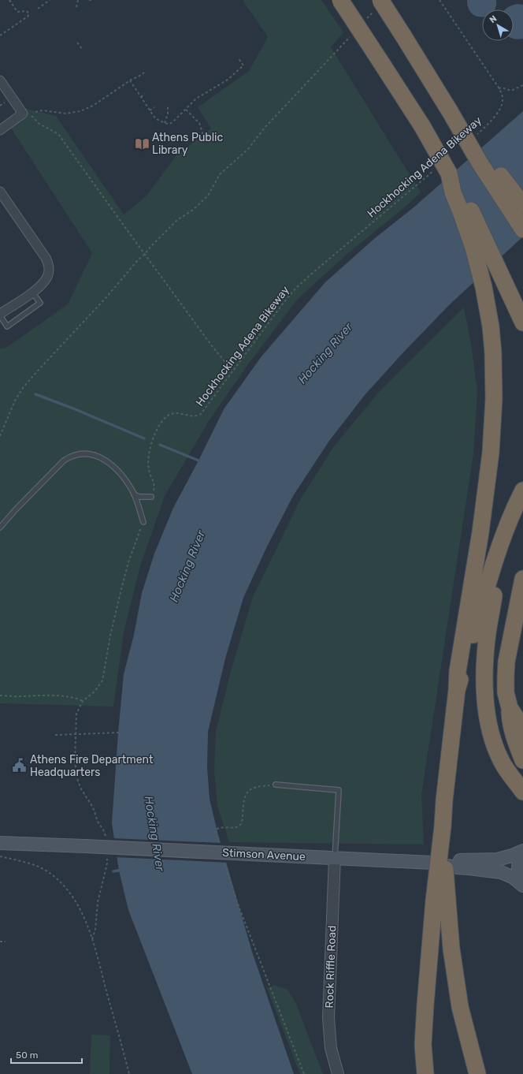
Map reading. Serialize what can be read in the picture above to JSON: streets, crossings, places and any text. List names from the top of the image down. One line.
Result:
{"streets":{"main road":["Stimson Avenue"],"street":["Rock Riffle Road"],"path":["Hockhocking Adena Bikeway"]},"crossings":[["Stimson Avenue","Rock Riffle Road"]],"water":["Hocking River"],"places":{"library":["Athens Public Library"],"public building":["Athens Fire Department Headquarters"]},"scale_bar":"50 m","north":"top left"}
